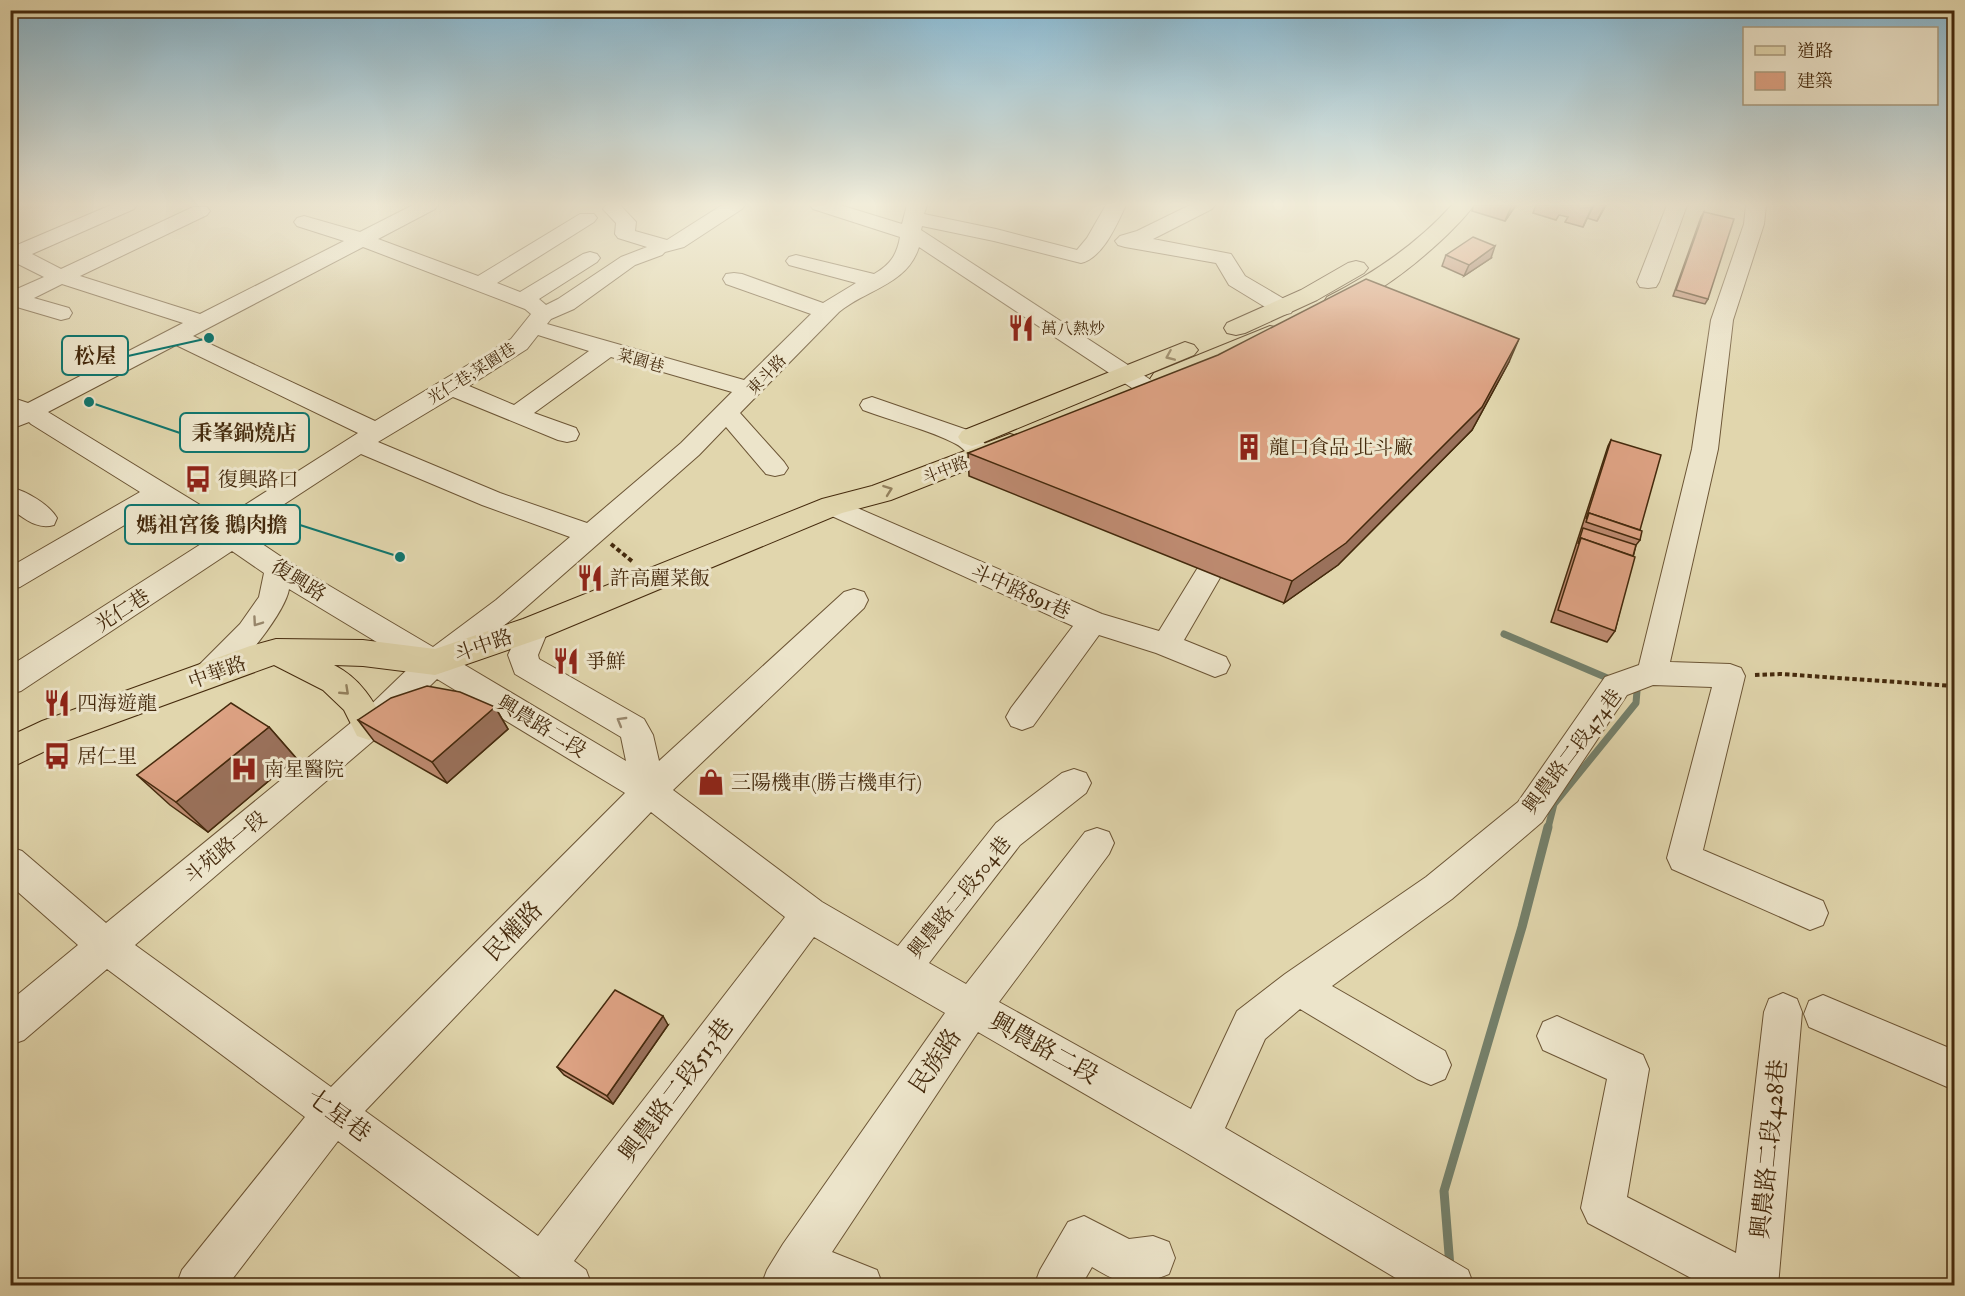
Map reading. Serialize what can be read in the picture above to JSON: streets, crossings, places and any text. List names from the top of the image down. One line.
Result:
{"streets":{"main road":["斗中路","中華路"],"street":["菜園巷","光仁巷;菜園巷","東斗路","復興路","斗中路891巷","光仁巷","興農路二段","興農路二段474巷","斗苑路一段","興農路二段504巷","民權路","民族路","興農路二段513巷","七星巷","興農路二段428巷"]},"crossings":[["菜園巷","光仁巷;菜園巷"],["菜園巷","東斗路"],["光仁巷;菜園巷","復興路"],["光仁巷;菜園巷","光仁巷"],["東斗路","斗中路"],["東斗路","復興路"],["東斗路","中華路"],["東斗路","興農路二段"],["東斗路","斗苑路一段"],["斗中路","復興路"],["斗中路","斗中路891巷"],["斗中路","中華路"],["斗中路","興農路二段"],["斗中路","斗苑路一段"],["復興路","光仁巷"],["復興路","中華路"],["復興路","興農路二段"],["復興路","斗苑路一段"],["中華路","興農路二段"],["中華路","斗苑路一段"],["興農路二段","興農路二段474巷"],["興農路二段","斗苑路一段"],["興農路二段","興農路二段504巷"],["興農路二段","民權路"],["興農路二段","民族路"],["興農路二段","興農路二段513巷"],["斗苑路一段","七星巷"],["民權路","七星巷"],["興農路二段513巷","七星巷"]],"places":{"restaurant":["萬八熱炒","許高麗菜飯","爭鮮","四海遊龍"],"other":["松屋","秉峯鍋燒店","媽祖宮後 鵝肉擔"],"building":["龍口食品 北斗廠"],"bus stop":["復興路口","居仁里"],"hospital":["南星醫院"],"shop":["三陽機車(勝吉機車行)"]},"legend":["道路","建築"]}
